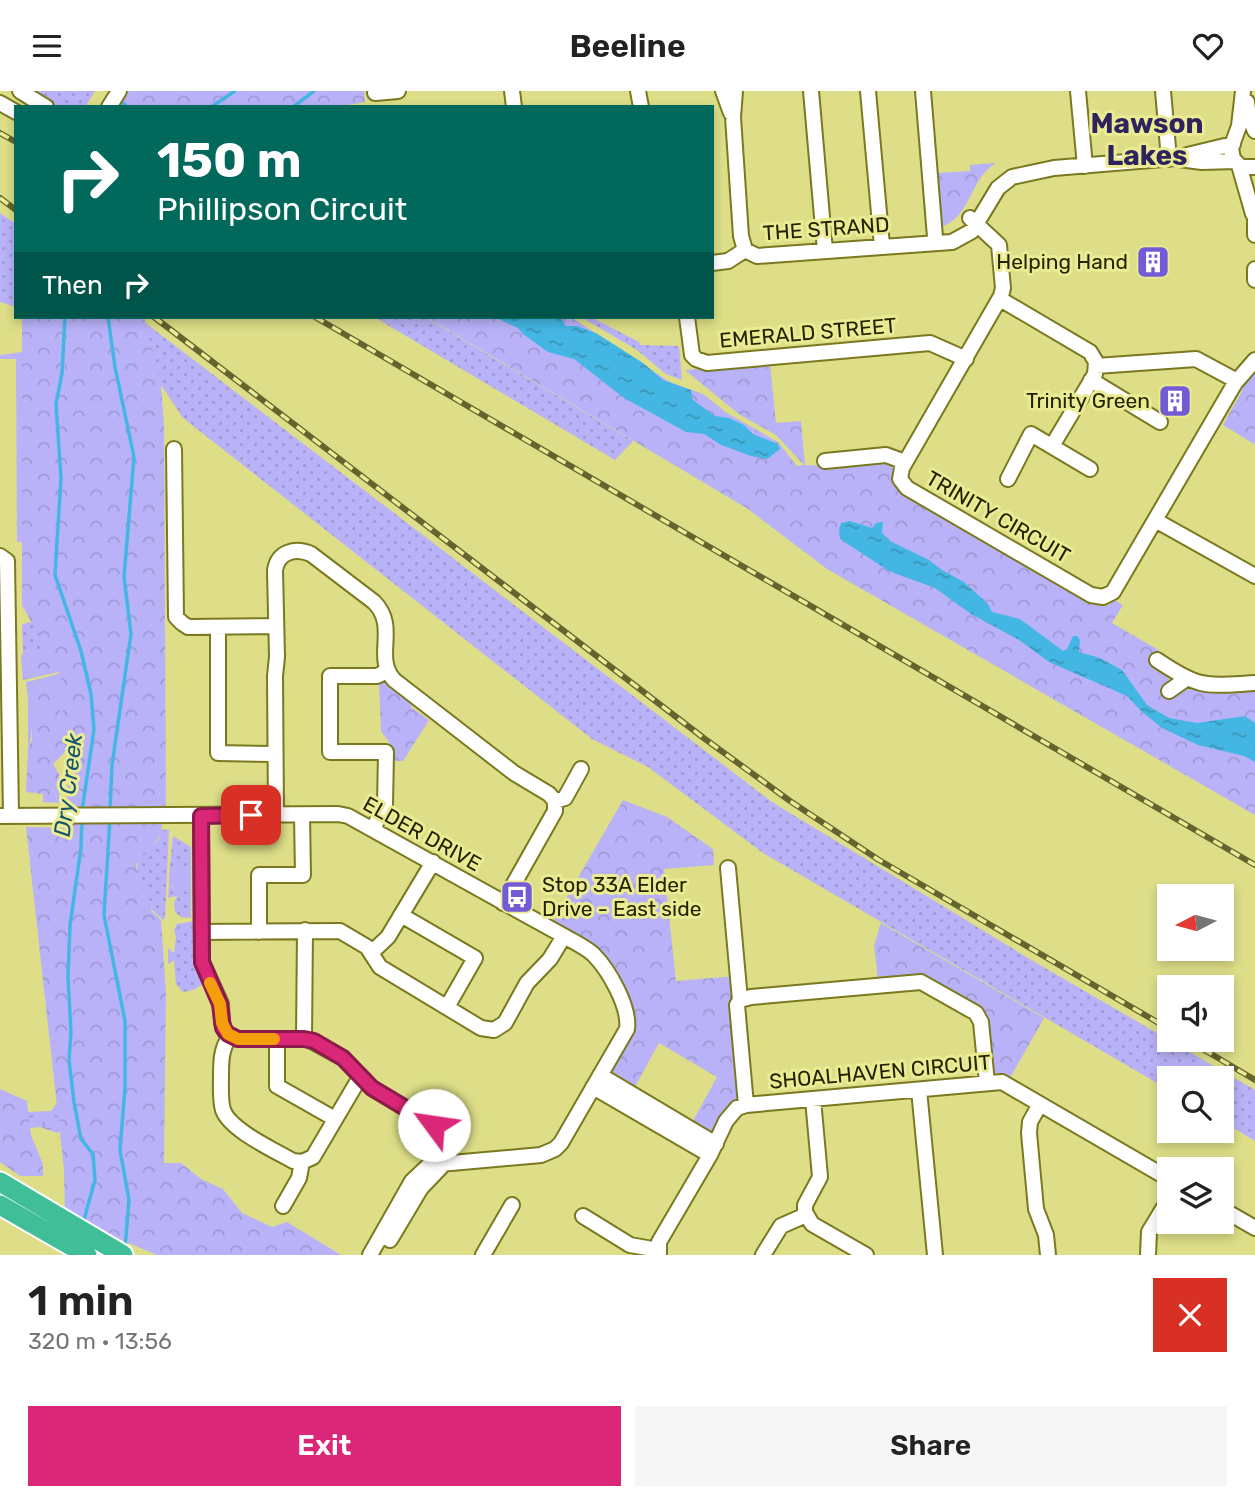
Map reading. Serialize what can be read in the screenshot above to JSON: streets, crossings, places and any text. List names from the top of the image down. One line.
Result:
{"streets":{"street":["THE STRAND","EMERALD STREET","TRINITY CIRCUIT","ELDER DRIVE","SHOALHAVEN CIRCUIT"]},"crossings":[["THE STRAND","TRINITY CIRCUIT"],["EMERALD STREET","TRINITY CIRCUIT"]],"districts":["Mawson Lakes"],"water":["Dry Creek"],"places":{"building":["Helping Hand","Trinity Green"],"bus stop":["Stop 33A Elder Drive - East side"]},"north":"left","page":{"header":"Beeline","turn":["150 m","Phillipson Circuit"],"then":"Then","heading":["1 min","320 m · 13:56"],"buttons":["Exit","Share"]}}
